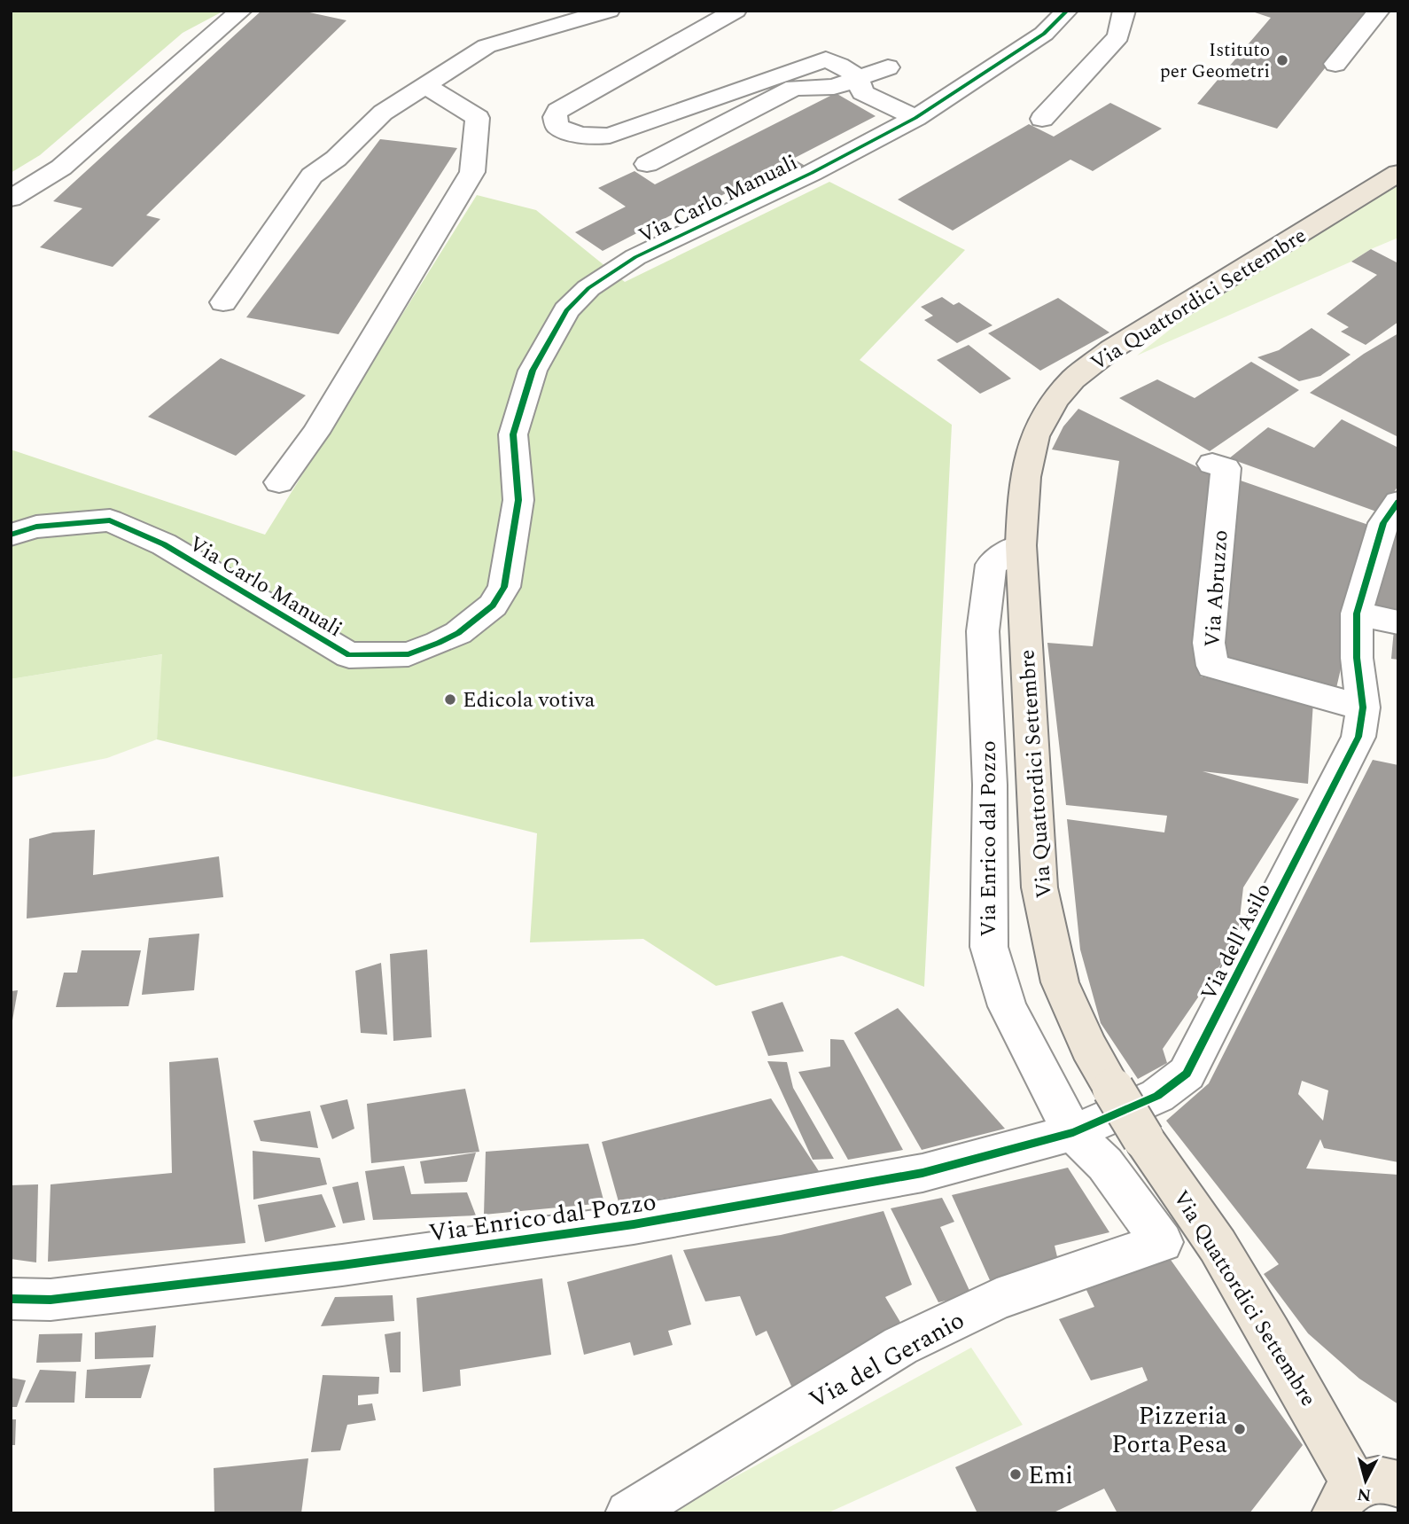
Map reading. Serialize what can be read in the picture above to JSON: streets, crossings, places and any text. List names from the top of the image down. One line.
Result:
{"streets":{"main road":["Via Quattordici Settembre"],"street":["Via Carlo Manuali","Via Abruzzo","Via Enrico dal Pozzo","Via dell'Asilo","Via del Geranio"]},"crossings":[["Via Quattordici Settembre","Via Enrico dal Pozzo"],["Via Abruzzo","Via dell'Asilo"],["Via Enrico dal Pozzo","Via dell'Asilo"],["Via Enrico dal Pozzo","Via del Geranio"],["Via dell'Asilo","Via del Geranio"]],"places":["Istituto per Geometri","Edicola votiva","Pizzeria Porta Pesa","Emi"],"north":"bottom"}
